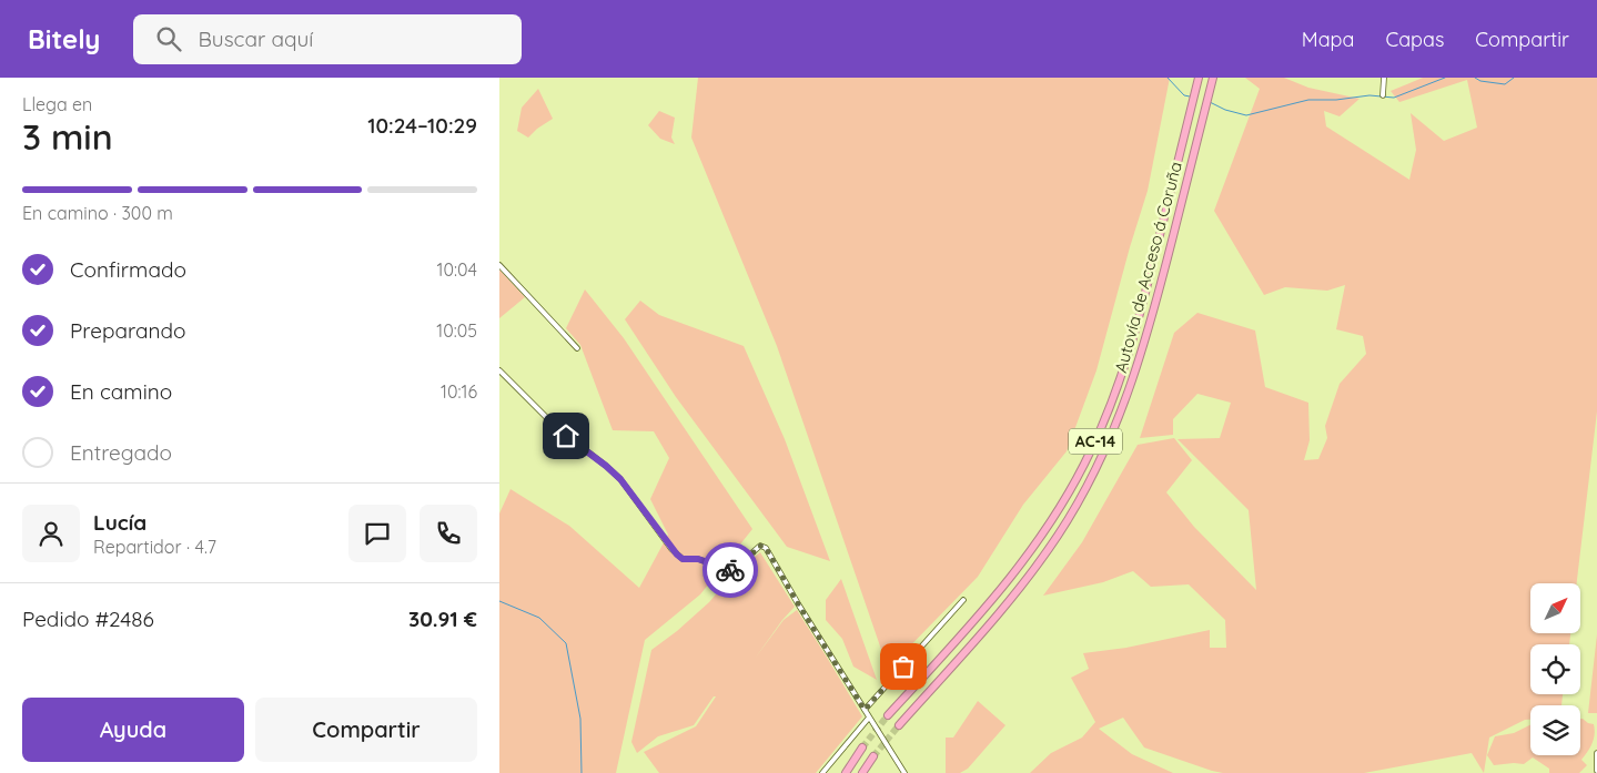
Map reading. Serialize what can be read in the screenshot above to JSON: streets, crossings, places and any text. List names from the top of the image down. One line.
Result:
{"streets":{"highway":["Autovía de Acceso á Coruña","AC-14"]},"north":"top right","page":{"header":"Bitely","search":"Buscar aquí","nav":["Mapa","Capas","Compartir"],"heading":["3 min","Llega en","10:24–10:29"],"panel":["Lucía","Repartidor · 4.7","Pedido #2486","30.91 €"],"bar":"En camino · 300 m","list":[["Confirmado","10:04"],["Preparando","10:05"],["En camino","10:16"],"Entregado"],"buttons":["Ayuda","Compartir"]}}
